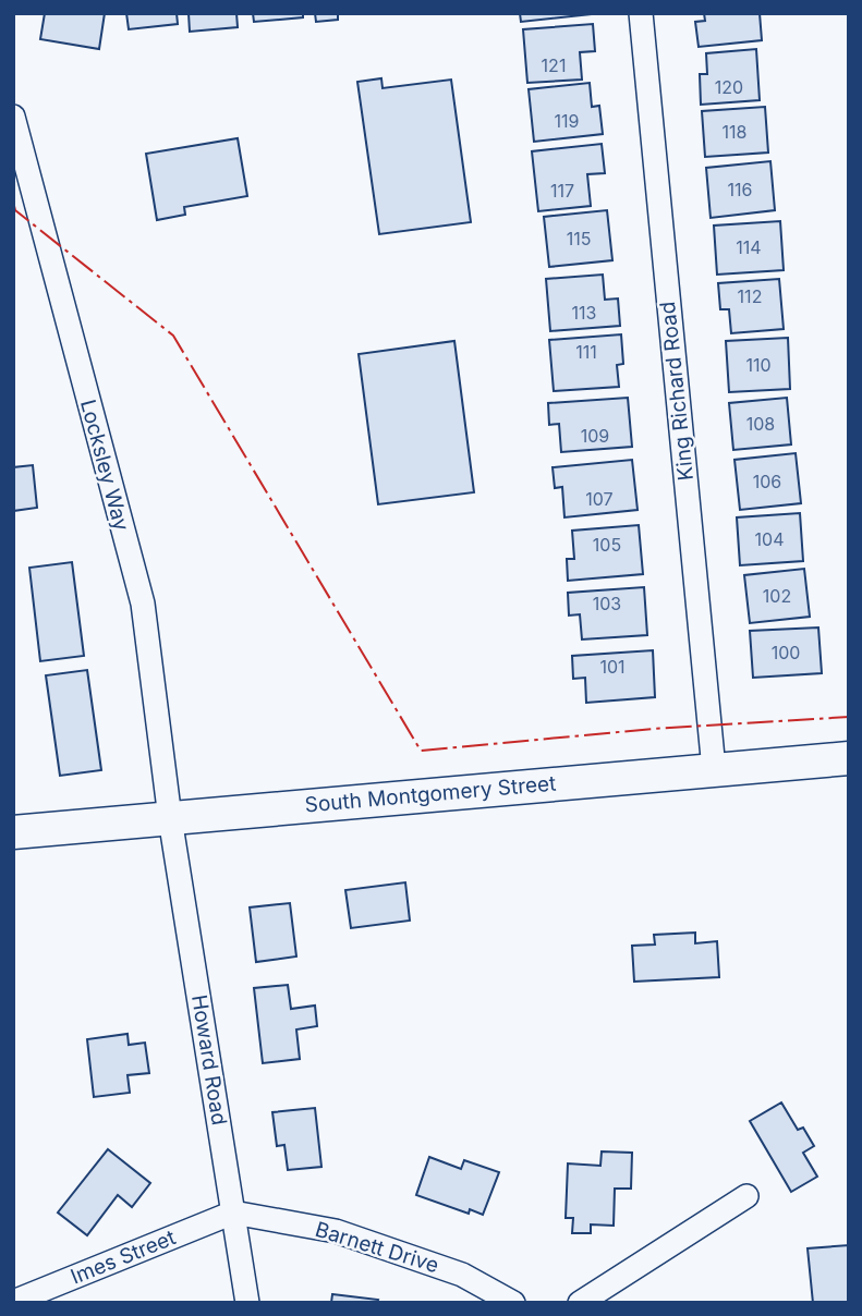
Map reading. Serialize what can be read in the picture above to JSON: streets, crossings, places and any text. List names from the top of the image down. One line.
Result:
{"streets":{"street":["King Richard Road","Locksley Way","South Montgomery Street","Howard Road","Barnett Drive","Imes Street"]},"crossings":[["King Richard Road","South Montgomery Street"],["Locksley Way","South Montgomery Street"],["Locksley Way","Howard Road"],["South Montgomery Street","Howard Road"],["Howard Road","Barnett Drive"],["Howard Road","Imes Street"],["Barnett Drive","Imes Street"]],"house_numbers":["121","120","119","118","116","117","115","114","112","113","111","110","108","109","106","107","104","105","102","103","100","101"]}
